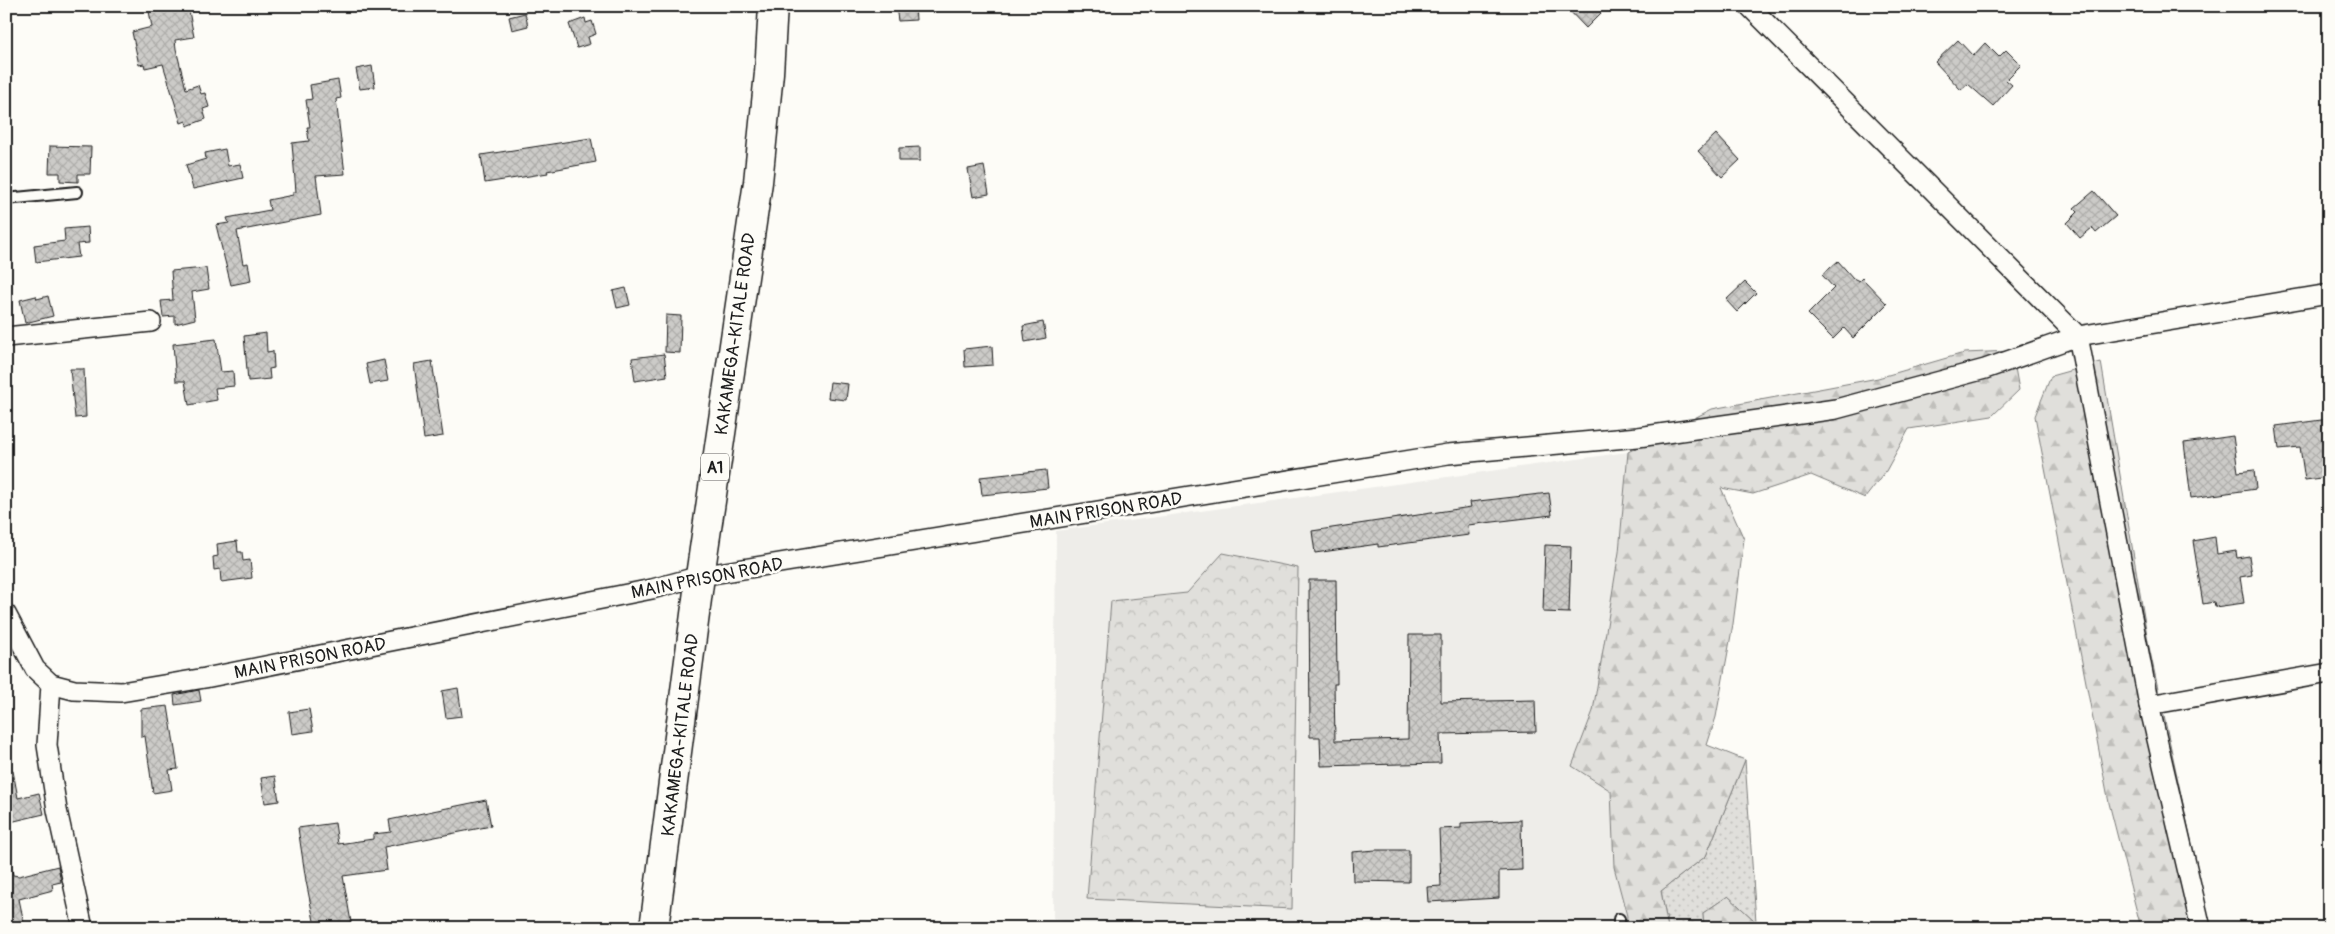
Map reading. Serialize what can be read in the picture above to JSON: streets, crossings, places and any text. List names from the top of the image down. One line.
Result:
{"streets":{"highway":["KAKAMEGA-KITALE ROAD","A1"],"street":["MAIN PRISON ROAD"]},"crossings":[["KAKAMEGA-KITALE ROAD","MAIN PRISON ROAD"]]}
